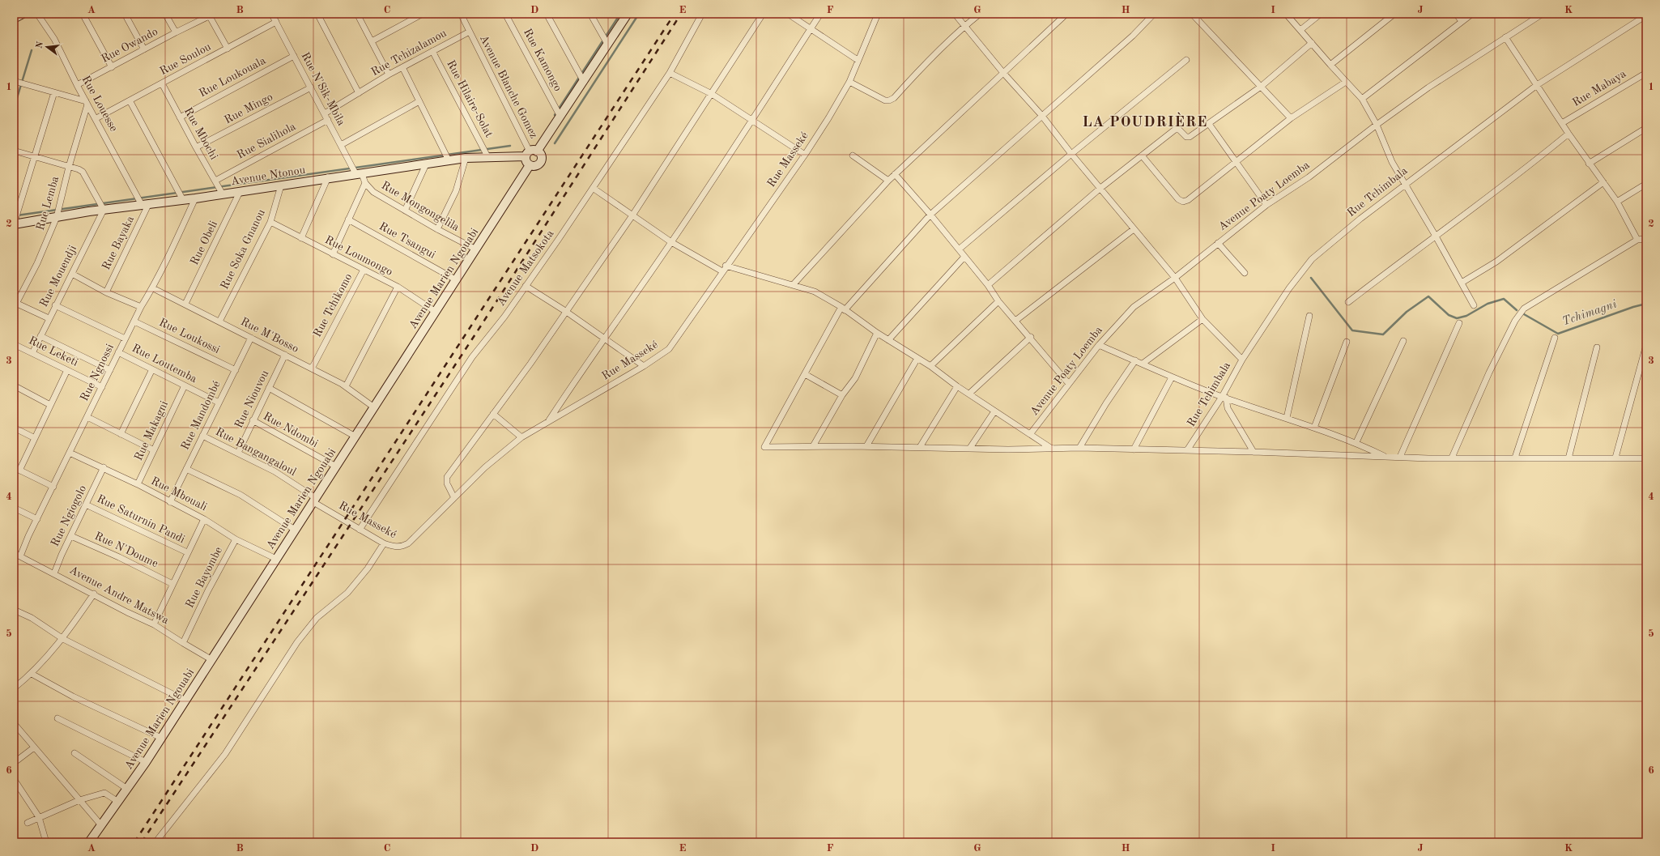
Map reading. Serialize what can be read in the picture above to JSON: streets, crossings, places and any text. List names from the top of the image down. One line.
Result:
{"streets":{"street":["Rue Owando","Rue Tchizalamou","Rue Soulou","Rue Kamongo","Rue Loukouala","Avenue Blanche Gomez","Rue Mabaya","Rue N'Sik-Mbila","Rue Hilaire-Solat","Rue Louesse","Rue Mingo","Rue Mbochi","Rue Sialihola","Rue Masseké","Avenue Ntonou","Rue Tchimbala","Avenue Poaty Loemba","Rue Lemba","Rue Mongongelila","Rue Tsangui","Rue Bayaka","Rue Obeli","Rue Soka Gnanou","Rue Loumongo","Avenue Matsokota","Rue Mouendji","Avenue Marien Ngouabi","Rue Tchikomo","Rue M'Bosso","Rue Loukossi","Rue Leketi","Rue Loutemba","Rue Ngnossi","Rue Niouvou","Rue Mandombé","Rue Ndombi","Rue Makagni","Rue Bangangaloul","Rue Mbouali","Rue Ngiogolo","Rue Saturnin Pandi","Rue N'Doume","Rue Bayombe","Avenue Andre Matswa"]},"crossings":[["Rue Owando","Rue Louesse"],["Rue Tchizalamou","Avenue Blanche Gomez"],["Rue Tchizalamou","Rue N'Sik-Mbila"],["Rue Tchizalamou","Rue Hilaire-Solat"],["Rue Soulou","Rue N'Sik-Mbila"],["Rue Soulou","Rue Louesse"],["Rue Soulou","Rue Mbochi"],["Rue Loukouala","Rue N'Sik-Mbila"],["Rue Loukouala","Rue Mbochi"],["Avenue Blanche Gomez","Avenue Ntonou"],["Rue N'Sik-Mbila","Rue Mingo"],["Rue N'Sik-Mbila","Rue Sialihola"],["Rue N'Sik-Mbila","Avenue Ntonou"],["Rue N'Sik-Mbila","Rue Mongongelila"],["Rue Hilaire-Solat","Avenue Ntonou"],["Rue Louesse","Avenue Ntonou"],["Rue Louesse","Rue Lemba"],["Rue Louesse","Rue Bayaka"],["Rue Mingo","Rue Mbochi"],["Rue Mbochi","Rue Sialihola"],["Rue Mbochi","Avenue Ntonou"],["Rue Masseké","Avenue Matsokota"],["Rue Masseké","Avenue Marien Ngouabi"],["Rue Masseké","Rue Bangangaloul"],["Avenue Ntonou","Rue Lemba"],["Avenue Ntonou","Rue Mongongelila"],["Avenue Ntonou","Rue Bayaka"],["Avenue Ntonou","Rue Obeli"],["Avenue Ntonou","Rue Soka Gnanou"],["Avenue Ntonou","Rue Mouendji"],["Avenue Ntonou","Rue Ngnossi"],["Rue Mongongelila","Avenue Marien Ngouabi"],["Rue Tsangui","Avenue Marien Ngouabi"],["Rue Obeli","Rue M'Bosso"],["Rue Soka Gnanou","Rue Loumongo"],["Rue Soka Gnanou","Rue M'Bosso"],["Rue Loumongo","Avenue Marien Ngouabi"],["Rue Loumongo","Rue Tchikomo"],["Rue Mouendji","Rue Leketi"],["Avenue Marien Ngouabi","Rue M'Bosso"],["Avenue Marien Ngouabi","Rue Ndombi"],["Avenue Marien Ngouabi","Rue Bangangaloul"],["Avenue Marien Ngouabi","Rue Mbouali"],["Avenue Marien Ngouabi","Avenue Andre Matswa"],["Rue Tchikomo","Rue M'Bosso"],["Rue M'Bosso","Rue Ngnossi"],["Rue M'Bosso","Rue Niouvou"],["Rue M'Bosso","Rue Mandombé"],["Rue Loukossi","Rue Ngnossi"],["Rue Loukossi","Rue Mandombé"],["Rue Leketi","Rue Ngnossi"],["Rue Loutemba","Rue Ngnossi"],["Rue Loutemba","Rue Mandombé"],["Rue Loutemba","Rue Makagni"],["Rue Ngnossi","Rue Mbouali"],["Rue Ngnossi","Avenue Andre Matswa"],["Rue Niouvou","Rue Ndombi"],["Rue Niouvou","Rue Bangangaloul"],["Rue Mandombé","Rue Bangangaloul"],["Rue Mandombé","Rue Mbouali"],["Rue Makagni","Rue Mbouali"],["Rue Mbouali","Rue Ngiogolo"],["Rue Mbouali","Rue Bayombe"],["Rue Ngiogolo","Rue Saturnin Pandi"],["Rue Ngiogolo","Rue N'Doume"],["Rue Ngiogolo","Avenue Andre Matswa"],["Rue Bayombe","Avenue Andre Matswa"]],"districts":["LA POUDRIÈRE"],"water":["Tchimagni"],"north":"left","grid":{"columns":["A","B","C","D","E","F","G","H","I","J","K"],"rows":["1","2","3","4","5","6"]}}
